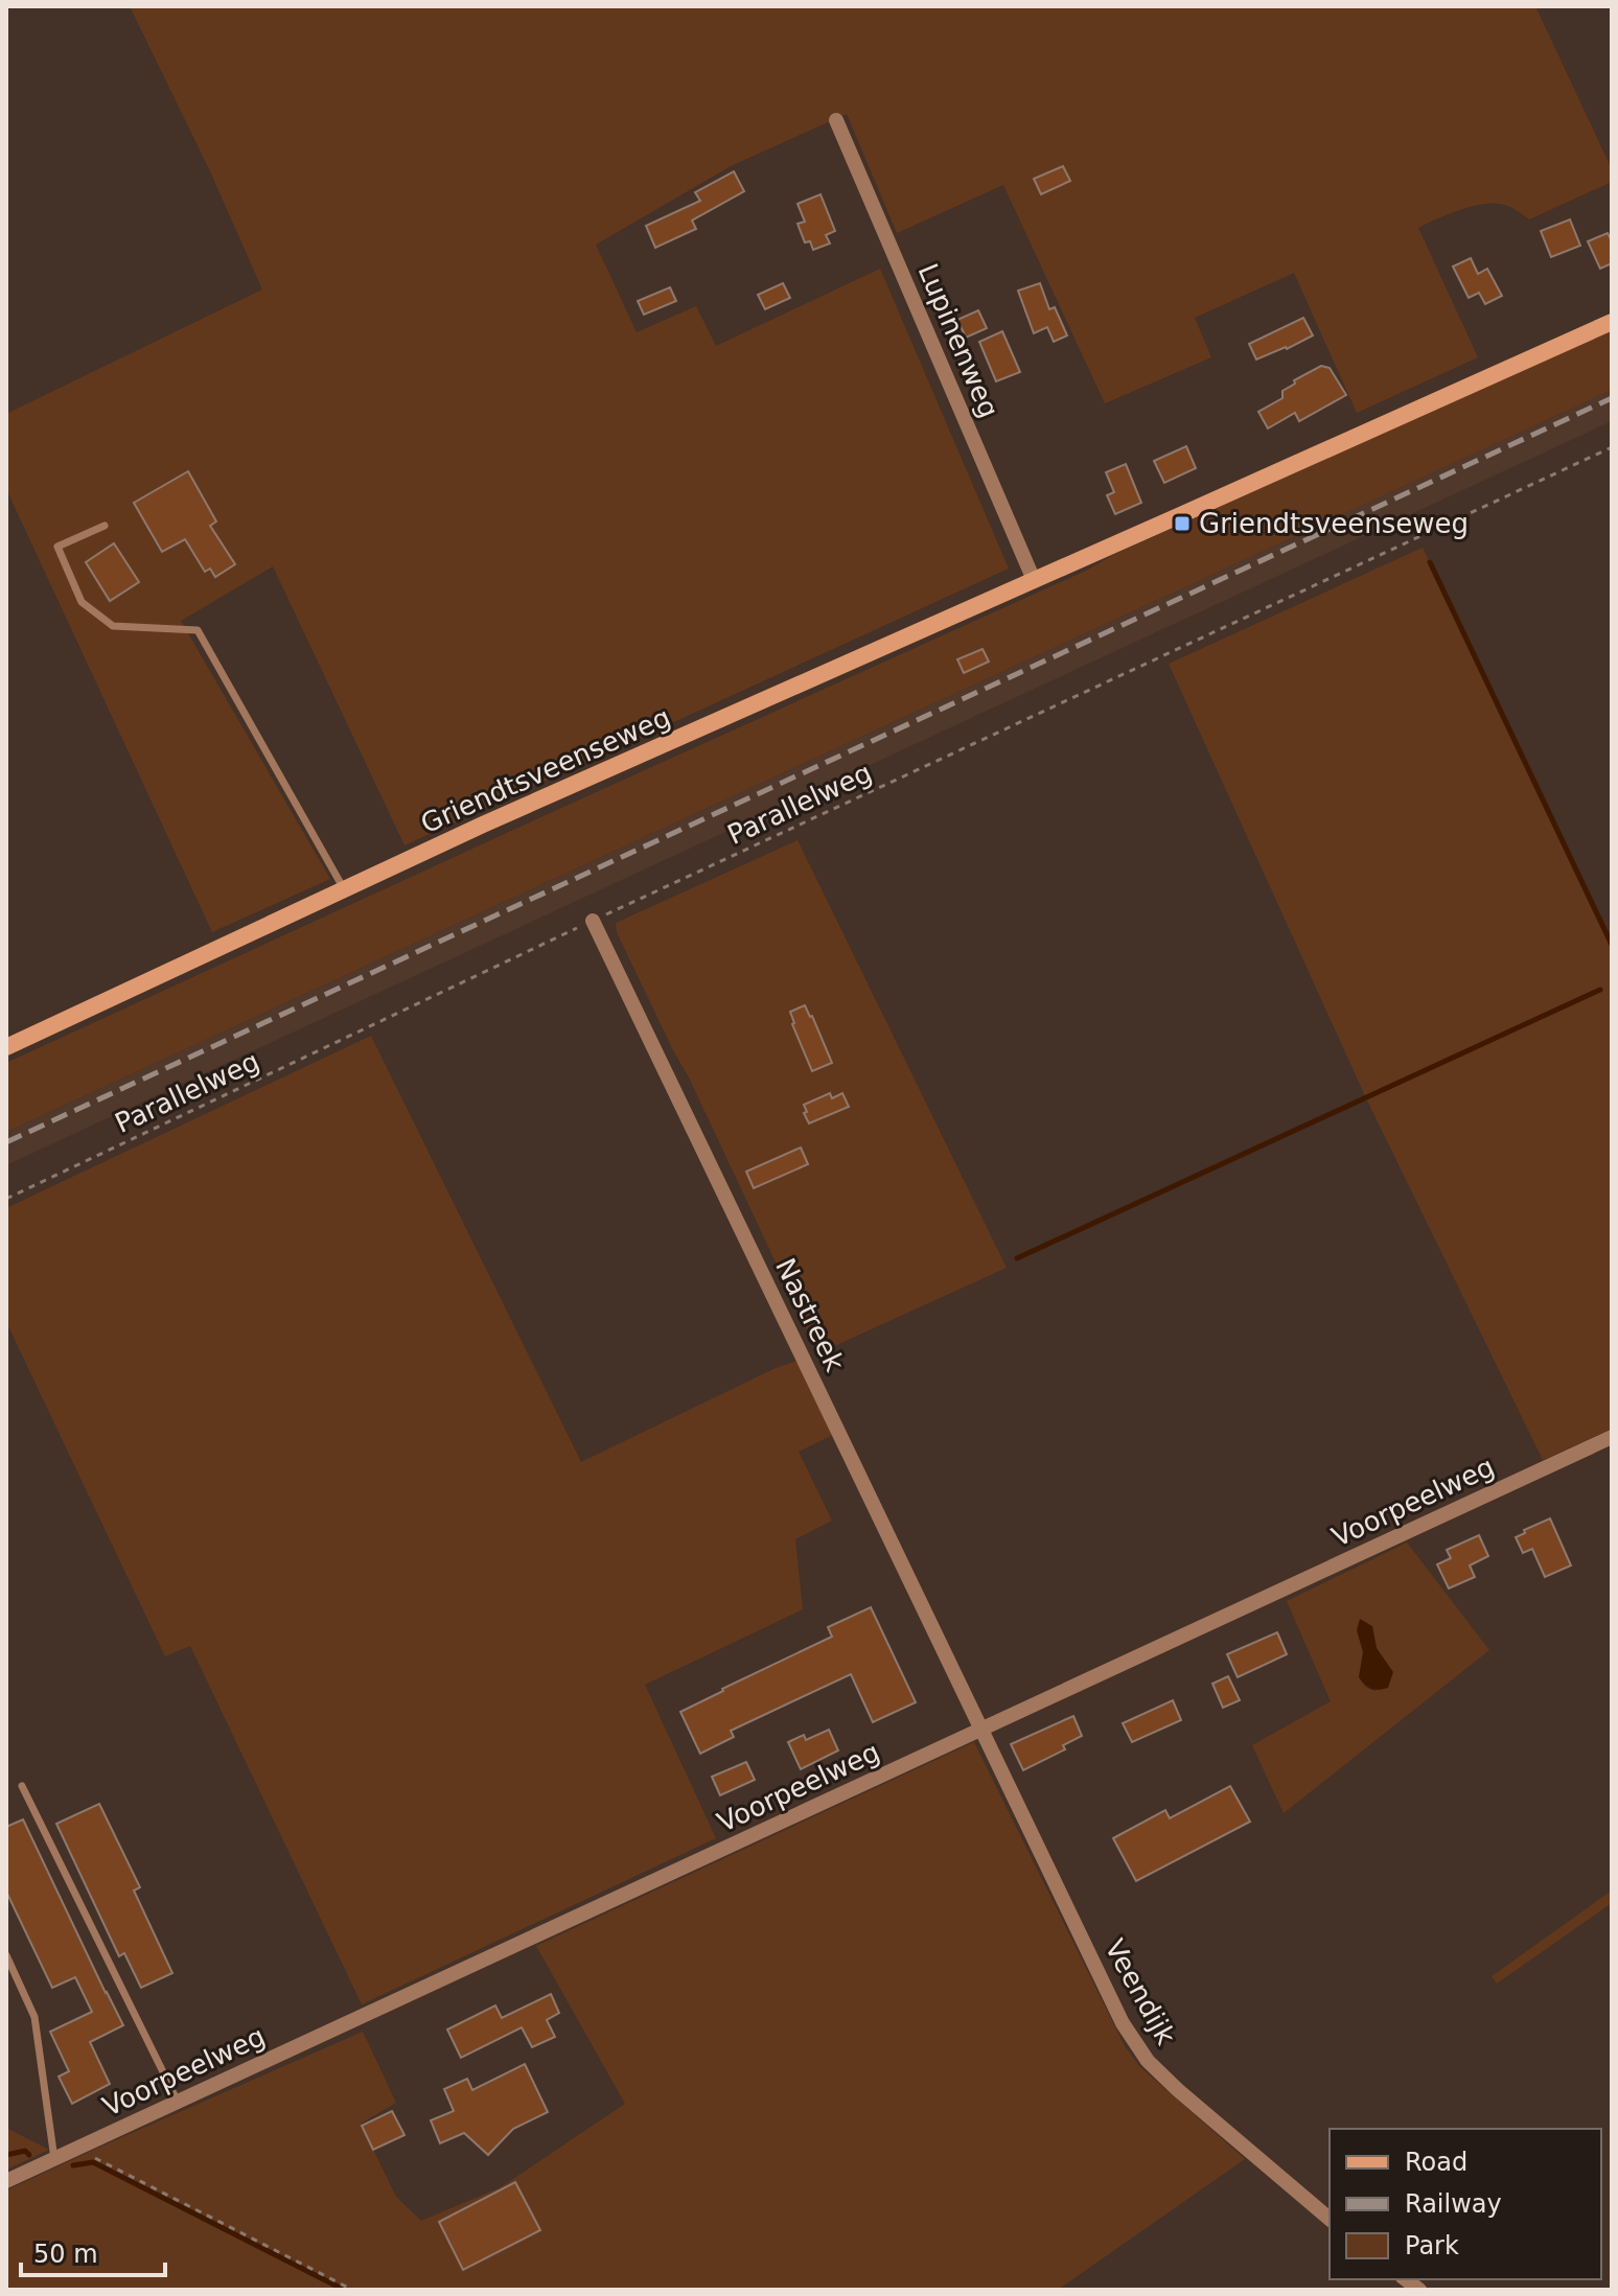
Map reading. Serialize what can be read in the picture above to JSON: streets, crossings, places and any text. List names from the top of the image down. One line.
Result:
{"streets":{"street":["Lupinenweg","Griendtsveenseweg","Nastreek","Voorpeelweg","Veendijk"],"path":["Parallelweg"]},"crossings":[["Lupinenweg","Griendtsveenseweg"],["Parallelweg","Nastreek"],["Nastreek","Voorpeelweg"],["Nastreek","Veendijk"],["Voorpeelweg","Veendijk"]],"places":{"transit":["Griendtsveenseweg"]},"legend":["Road","Railway","Park"],"scale_bar":"50 m"}
